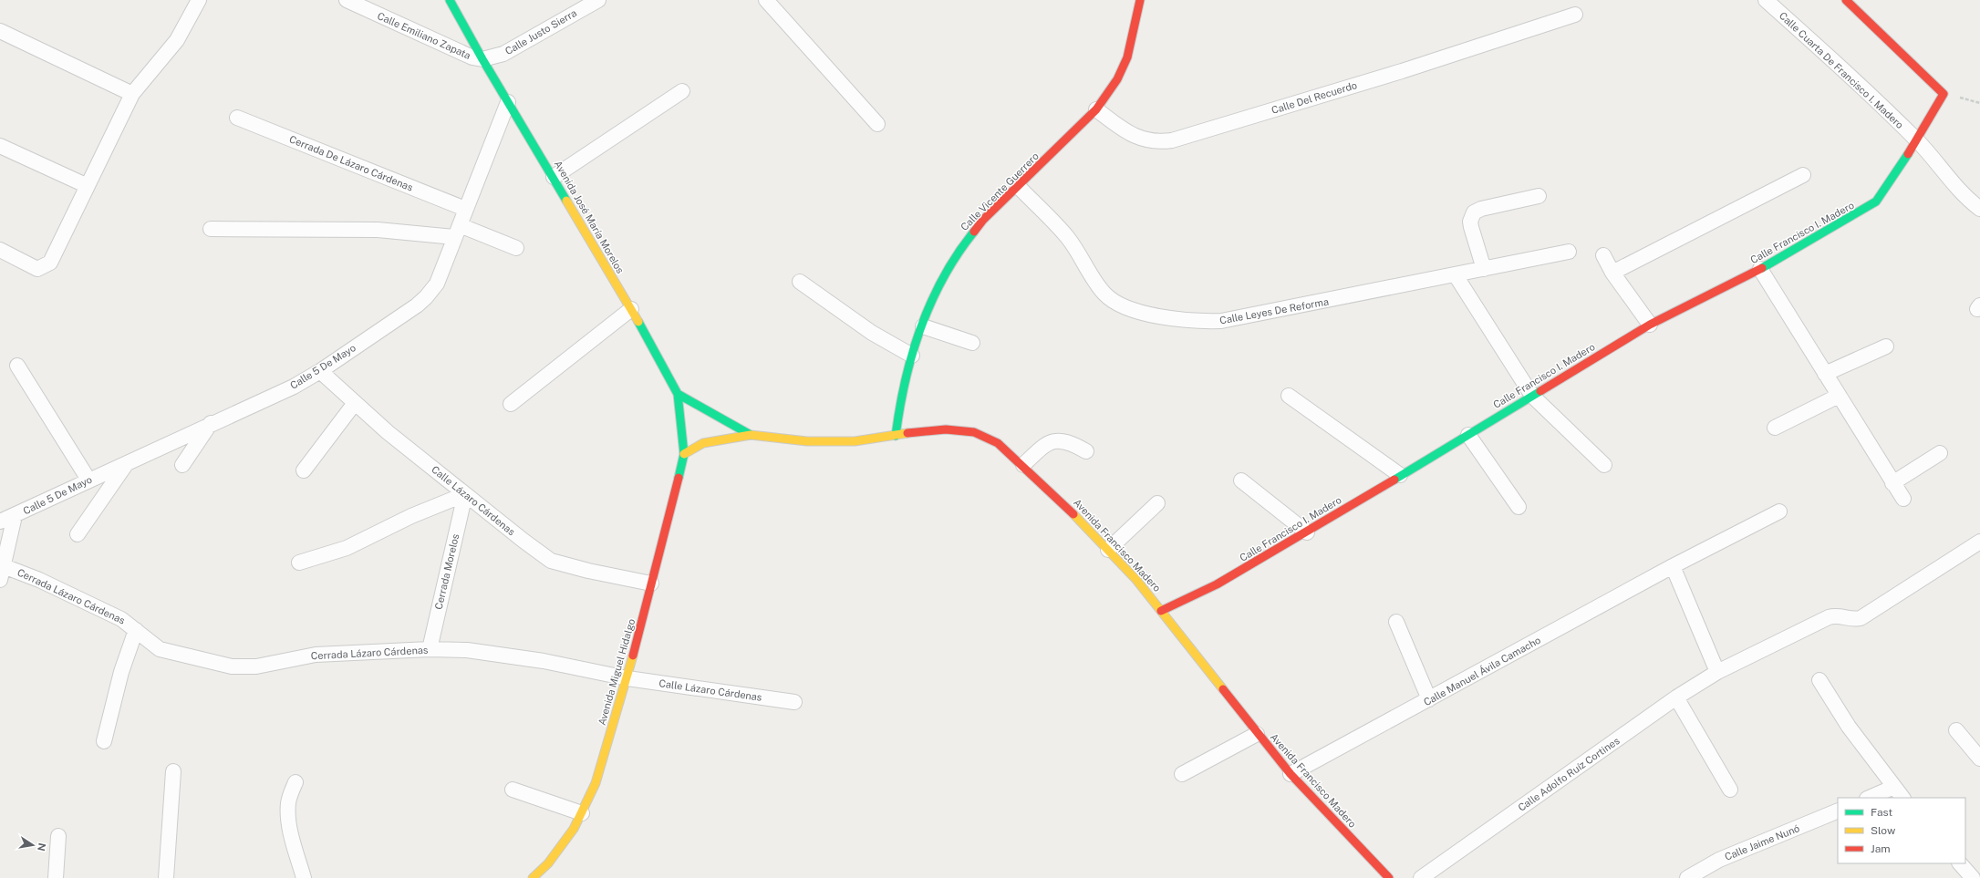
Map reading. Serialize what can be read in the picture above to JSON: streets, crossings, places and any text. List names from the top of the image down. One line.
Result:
{"streets":{"street":["Calle Justo Sierra","Calle Emiliano Zapata","Calle Cuarta De Francisco I. Madero","Calle Del Recuerdo","Cerrada De Lázaro Cárdenas","Calle Vicente Guerrero","Avenida José María Morelos","Calle Francisco I. Madero","Calle Leyes De Reforma","Calle 5 De Mayo","Calle Lázaro Cárdenas","Avenida Francisco Madero","Cerrada Morelos","Cerrada Lázaro Cárdenas","Calle Manuel Ávila Camacho","Avenida Miguel Hidalgo","Calle Adolfo Ruíz Cortines","Calle Jaime Nunó"]},"crossings":[["Calle Justo Sierra","Calle Emiliano Zapata"],["Calle Justo Sierra","Avenida José María Morelos"],["Calle Emiliano Zapata","Avenida José María Morelos"],["Calle Cuarta De Francisco I. Madero","Calle Francisco I. Madero"],["Calle Del Recuerdo","Calle Vicente Guerrero"],["Cerrada De Lázaro Cárdenas","Calle 5 De Mayo"],["Calle Vicente Guerrero","Calle Leyes De Reforma"],["Calle Vicente Guerrero","Avenida Francisco Madero"],["Avenida José María Morelos","Calle 5 De Mayo"],["Avenida José María Morelos","Avenida Francisco Madero"],["Avenida José María Morelos","Avenida Miguel Hidalgo"],["Calle Francisco I. Madero","Avenida Francisco Madero"],["Calle 5 De Mayo","Calle Lázaro Cárdenas"],["Calle Lázaro Cárdenas","Cerrada Morelos"],["Calle Lázaro Cárdenas","Cerrada Lázaro Cárdenas"],["Calle Lázaro Cárdenas","Avenida Miguel Hidalgo"],["Avenida Francisco Madero","Calle Manuel Ávila Camacho"],["Avenida Francisco Madero","Avenida Miguel Hidalgo"],["Cerrada Morelos","Cerrada Lázaro Cárdenas"],["Cerrada Lázaro Cárdenas","Avenida Miguel Hidalgo"]],"legend":["Fast","Slow","Jam"],"north":"right"}
